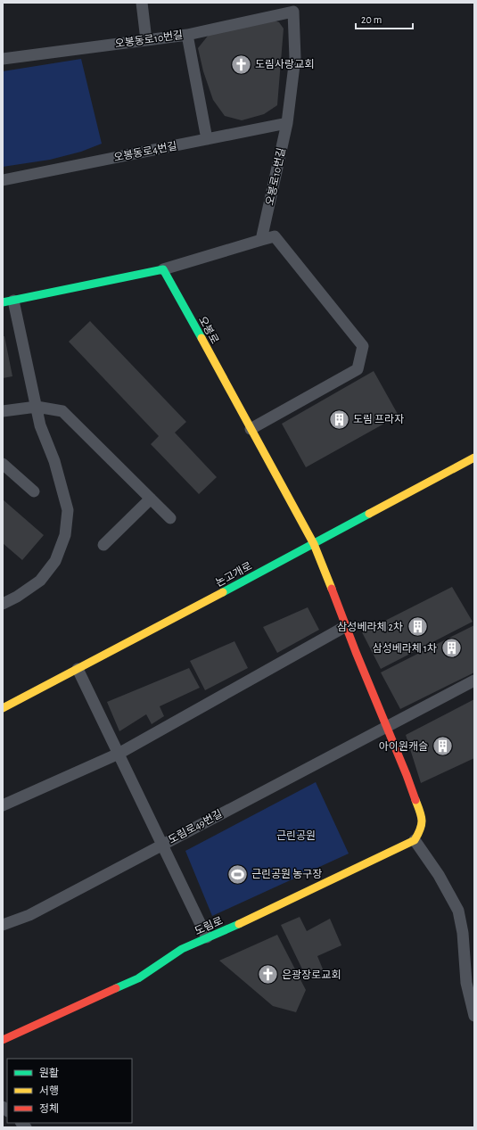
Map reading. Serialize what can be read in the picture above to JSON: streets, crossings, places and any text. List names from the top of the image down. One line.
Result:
{"streets":{"street":["오봉로","논고개로","도림로"],"lane":["오봉동로10번길","오봉동로4번길","오봉로10번길","도림로49번길"]},"crossings":[["오봉동로10번길","오봉로10번길"],["오봉동로4번길","오봉로10번길"],["오봉로","논고개로"]],"parks":["근린공원"],"places":{"church":["도림사랑교회","은광장로교회"],"building":["도림 프라자","삼성베라체 2차","삼성베라체 1차","아이원캐슬"],"sports":["근린공원 농구장"]},"legend":["원활","서행","정체"],"scale_bar":"20 m"}
